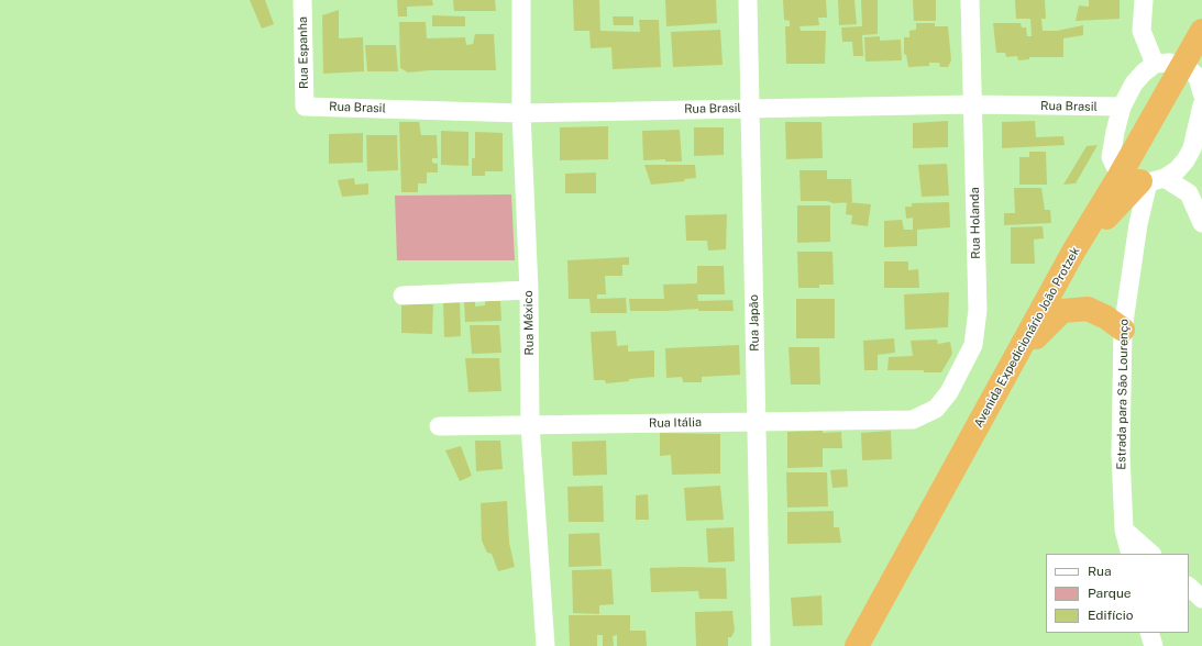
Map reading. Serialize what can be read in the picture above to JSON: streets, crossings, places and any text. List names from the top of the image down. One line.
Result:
{"streets":{"highway":["Avenida Expedicionário João Protzek"],"street":["Rua Espanha","Rua Brasil","Rua Holanda","Rua México","Rua Japão","Estrada para São Lourenço","Rua Itália"]},"crossings":[["Rua Espanha","Rua Brasil"],["Rua Brasil","Rua Holanda"],["Rua Brasil","Rua México"],["Rua Brasil","Rua Japão"],["Rua Brasil","Estrada para São Lourenço"],["Rua Holanda","Rua Itália"],["Rua México","Rua Itália"],["Rua Japão","Rua Itália"]],"legend":["Rua","Parque","Edifício"]}
